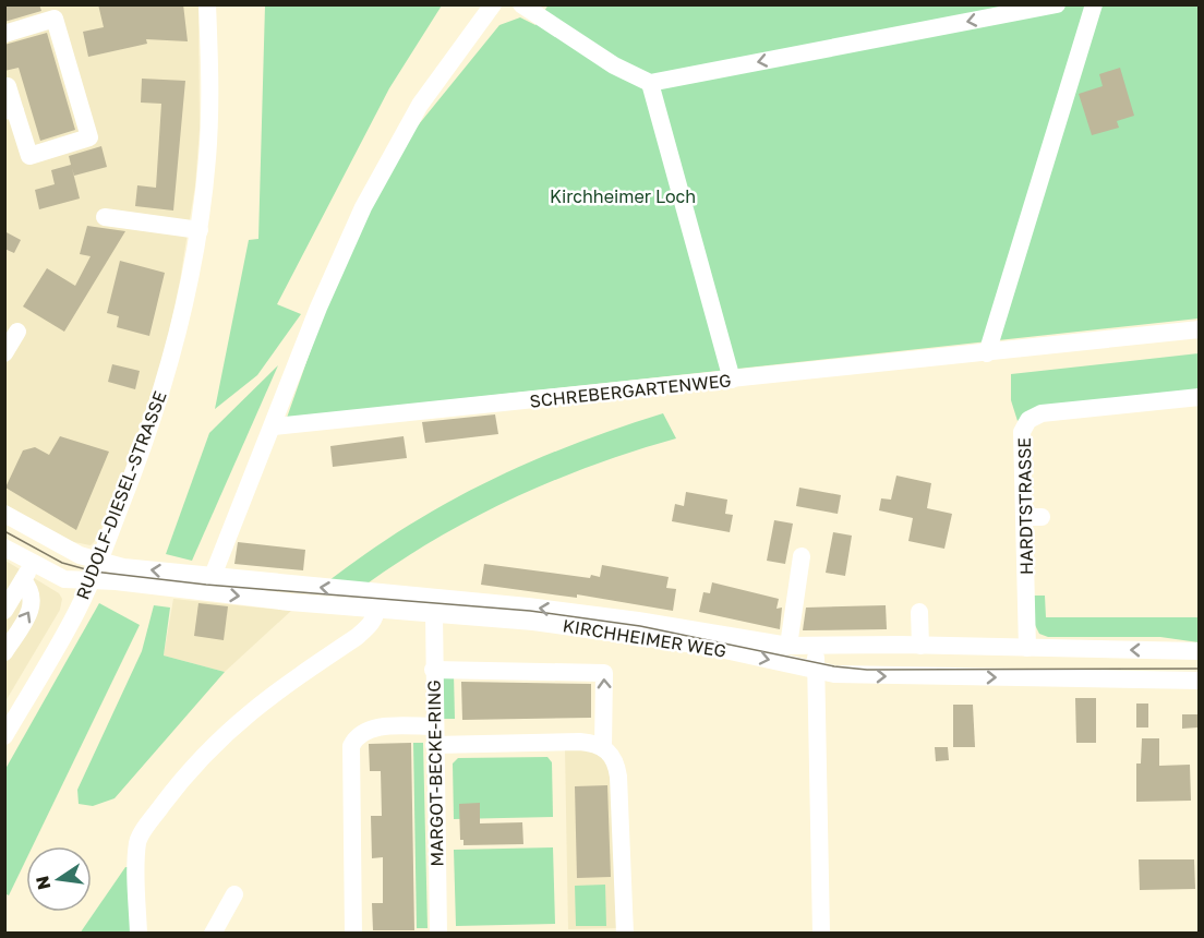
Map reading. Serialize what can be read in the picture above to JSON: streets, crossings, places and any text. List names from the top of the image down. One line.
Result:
{"streets":{"street":["SCHREBERGARTENWEG","RUDOLF-DIESEL-STRASSE","HARDTSTRASSE","KIRCHHEIMER WEG","MARGOT-BECKE-RING"]},"crossings":[["RUDOLF-DIESEL-STRASSE","KIRCHHEIMER WEG"],["HARDTSTRASSE","KIRCHHEIMER WEG"],["KIRCHHEIMER WEG","MARGOT-BECKE-RING"]],"parks":["Kirchheimer Loch"],"north":"left"}
